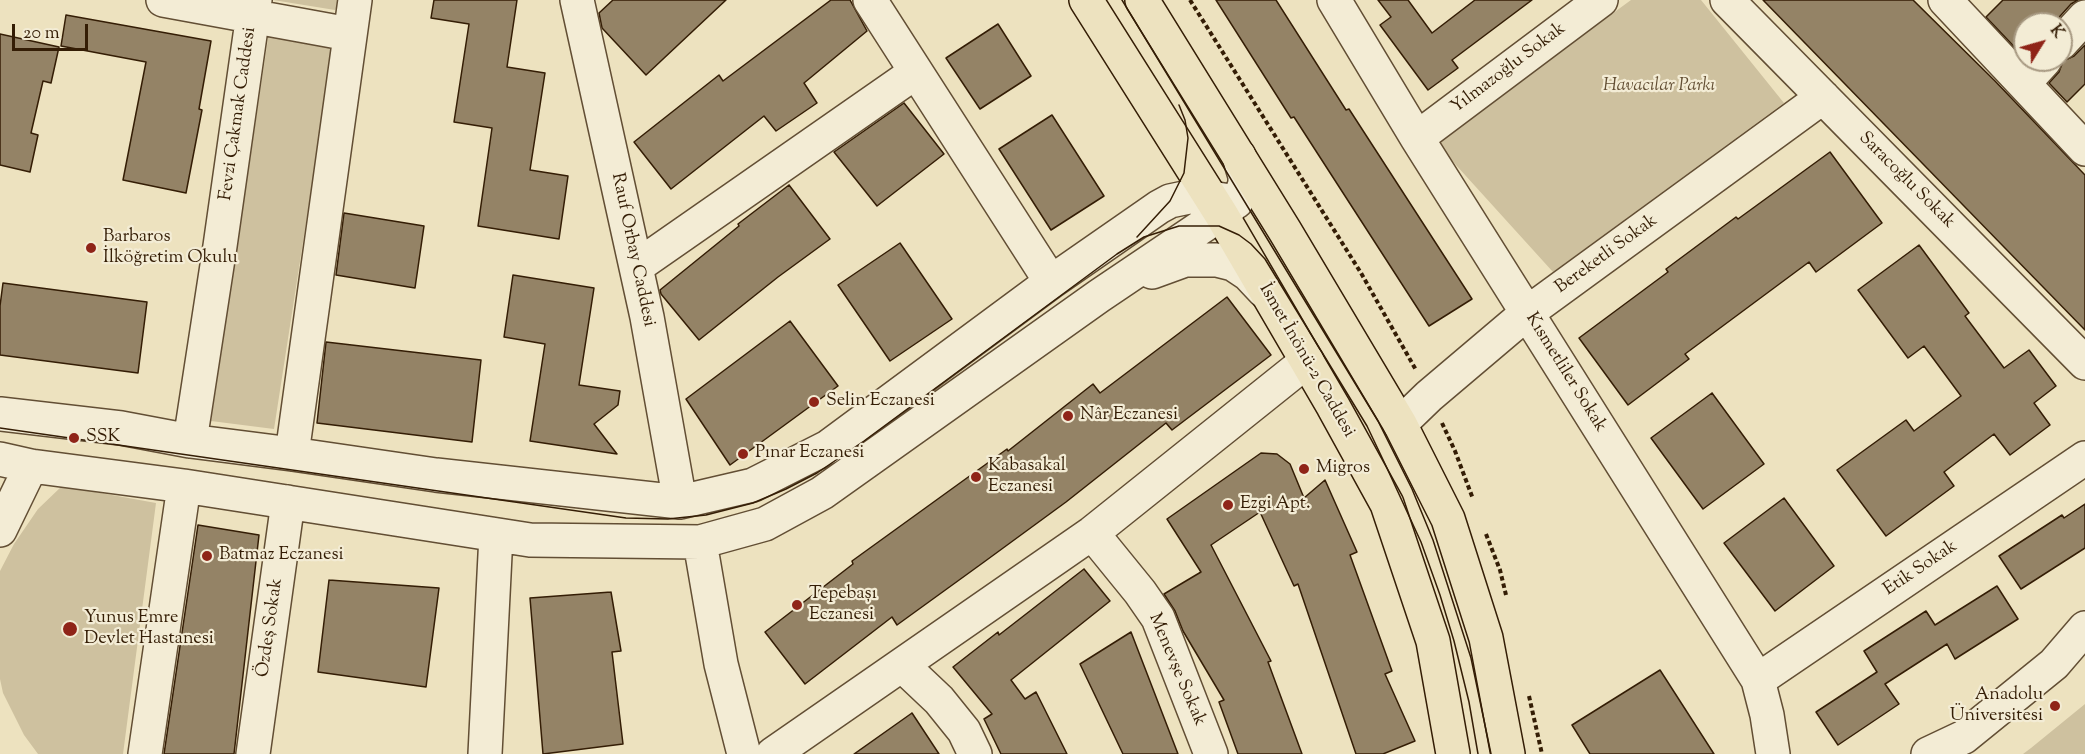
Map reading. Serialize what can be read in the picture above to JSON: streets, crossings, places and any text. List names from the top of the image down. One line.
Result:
{"streets":{"main road":["İsmet İnönü-2 Caddesi"],"street":["Yılmazoğlu Sokak","Fevzi Çakmak Caddesi","Saracoğlu Sokak","Rauf Orbay Caddesi","Bereketli Sokak","Kısmetliler Sokak","Etik Sokak","Özdeş Sokak","Menevşe Sokak"]},"crossings":[["Yılmazoğlu Sokak","Kısmetliler Sokak"],["Saracoğlu Sokak","Bereketli Sokak"],["Bereketli Sokak","Kısmetliler Sokak"],["Kısmetliler Sokak","Etik Sokak"]],"parks":["Havacılar Parkı"],"places":["Barbaros İlköğretim Okulu","Selin Eczanesi","Nâr Eczanesi","SSK","Pınar Eczanesi","Migros","Kabasakal Eczanesi","Ezgi Apt.","Batmaz Eczanesi","Tepebaşı Eczanesi","Yunus Emre Devlet Hastanesi","Anadolu Üniversitesi"],"scale_bar":"20 m","north":"top right"}
